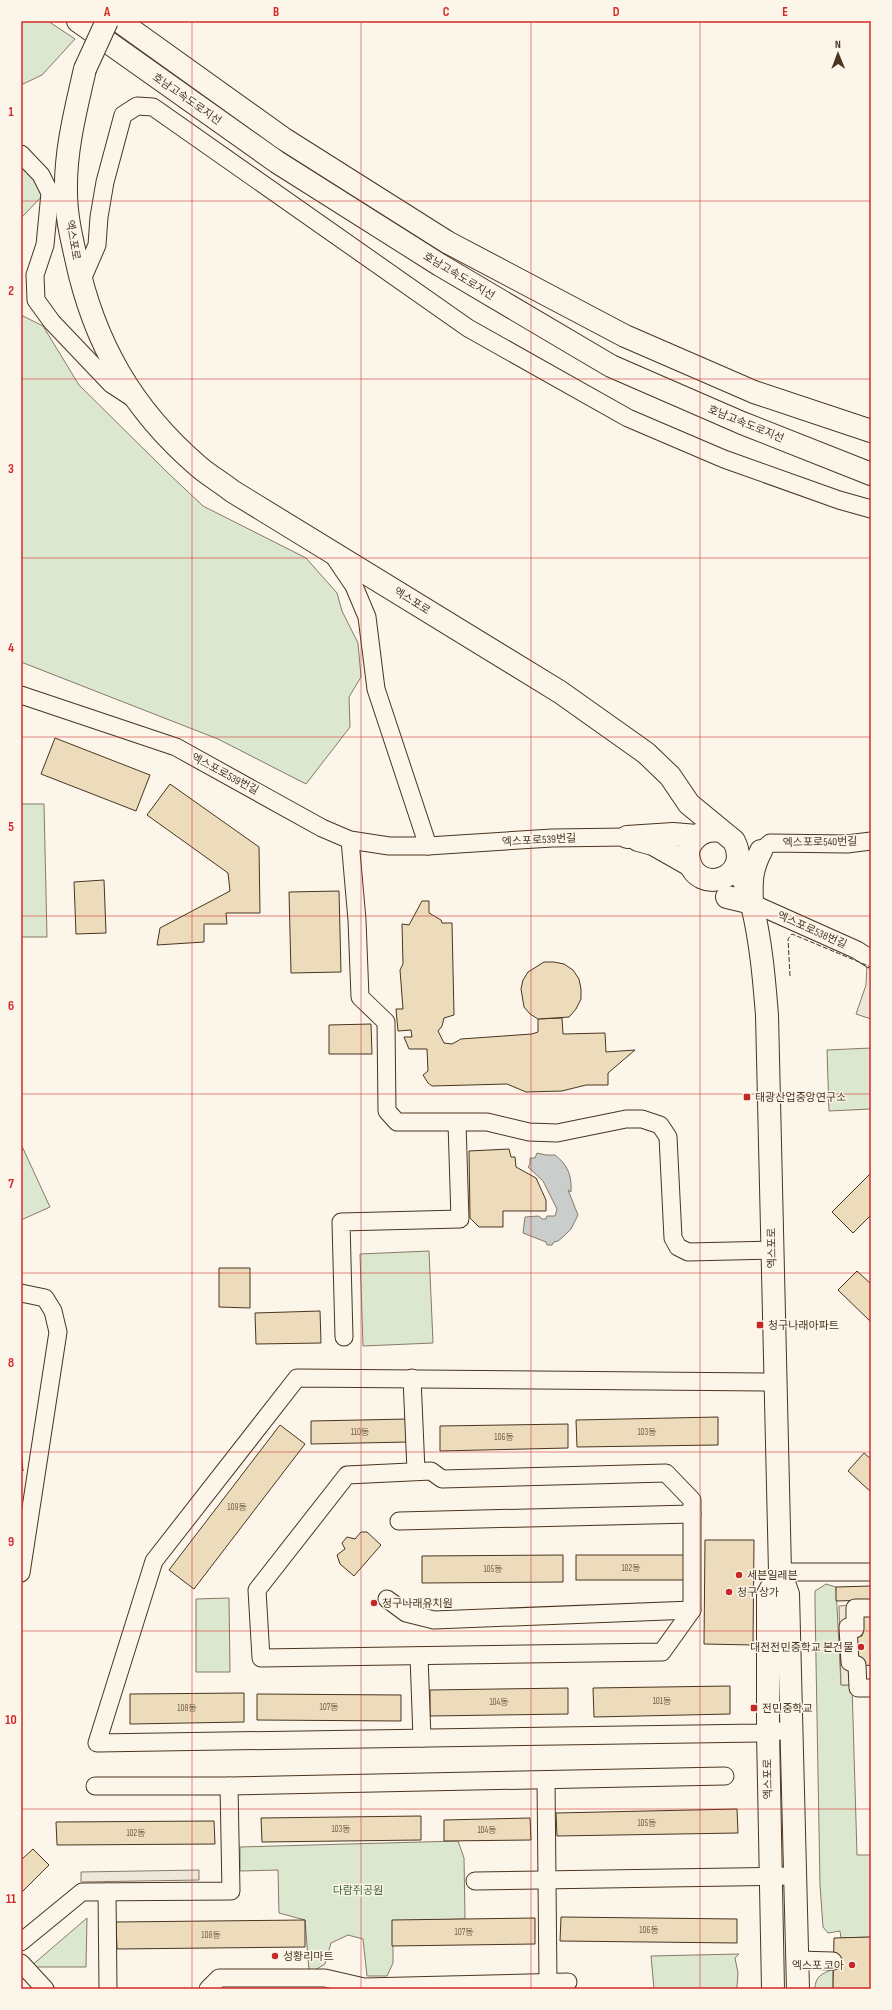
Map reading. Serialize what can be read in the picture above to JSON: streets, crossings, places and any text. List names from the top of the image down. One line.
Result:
{"streets":{"main road":["호남고속도로지선","엑스포로"],"street":["엑스포로539번길","엑스포로540번길","엑스포로538번길"]},"crossings":[["엑스포로","엑스포로538번길"]],"parks":["다람쥐공원"],"places":{"transit":["태광산업중앙연구소","청구나래아파트","전민중학교"],"other":["세븐일레븐","청구 상가","청구나래유치원","대전전민중학교 본건물","성황리마트","엑스포 코아"]},"house_numbers":["110동","103동","106동","109동","102동","105동","101동","104동","107동","108동","105동","103동","104동","102동","106동","107동","108동"],"north":"top","grid":{"columns":["A","B","C","D","E"],"rows":["1","2","3","4","5","6","7","8","9","10","11"]}}
